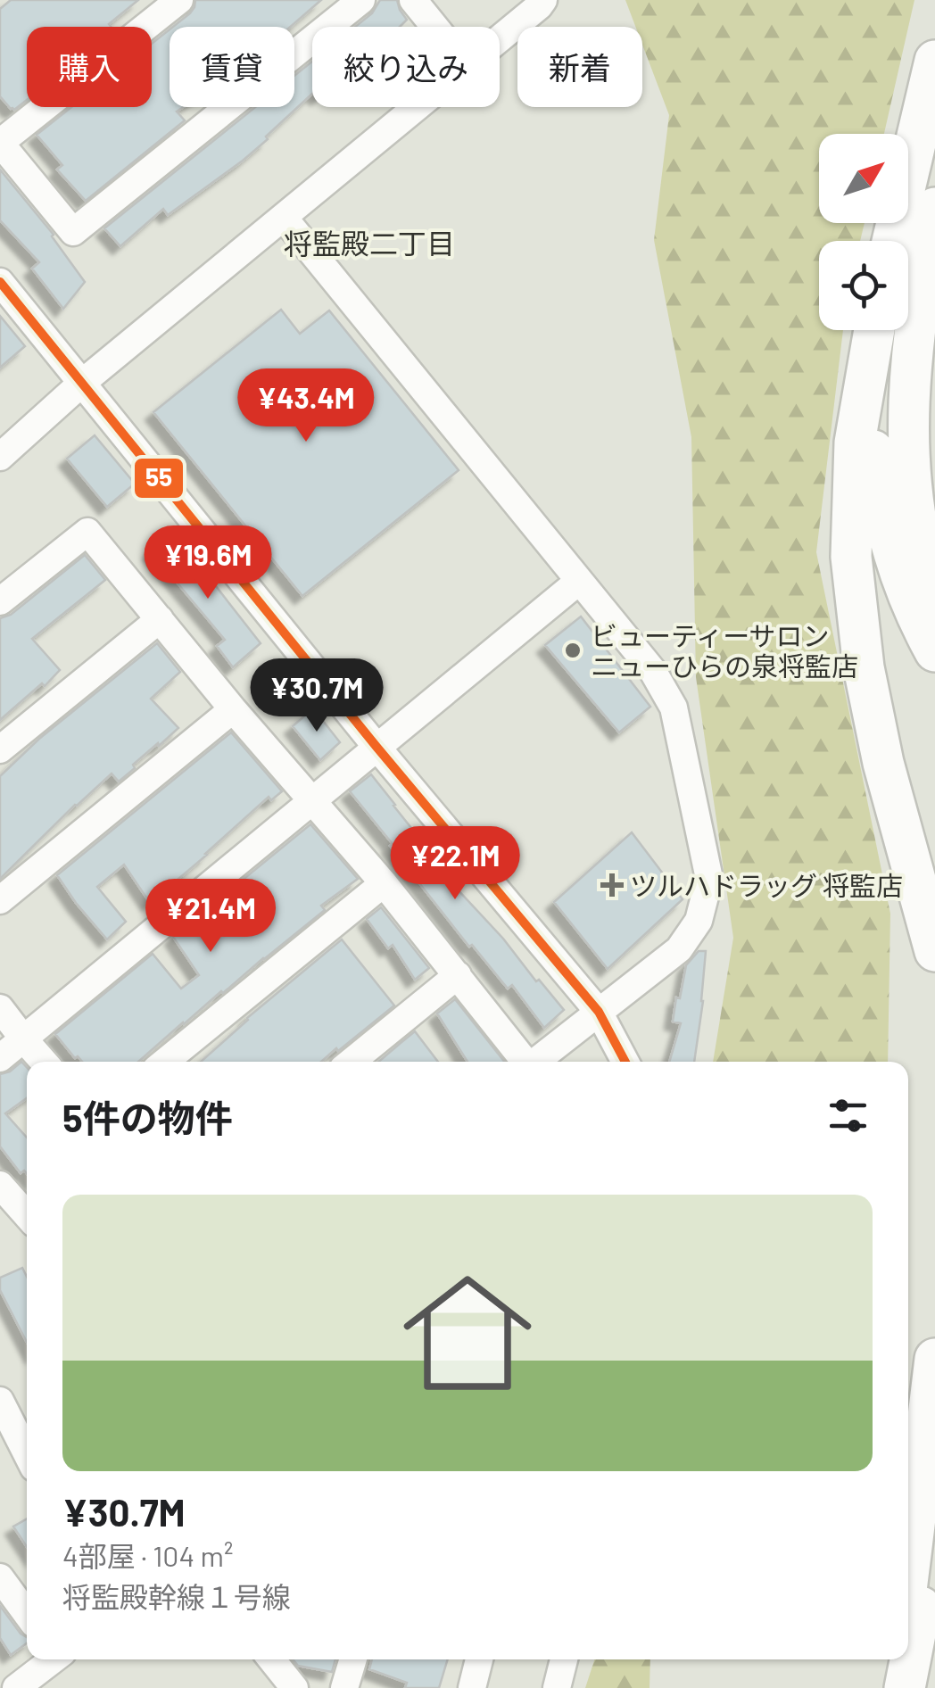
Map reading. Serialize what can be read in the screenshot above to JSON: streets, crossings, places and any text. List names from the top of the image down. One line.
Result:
{"districts":["将監殿二丁目"],"places":{"other":["ビューティーサロン ニューひらの泉将監店"],"health":["ツルハドラッグ 将監店"]},"lines":["transit line 55"],"north":"top right","page":{"chip":["購入","賃貸","絞り込み","新着"],"price":["¥43.4M","¥19.6M","¥30.7M","¥22.1M","¥21.4M"],"heading":"5件の物件","list":[{"name":"¥30.7M","note":"4部屋 · 104 m² · 将監殿幹線１号線"}]}}
